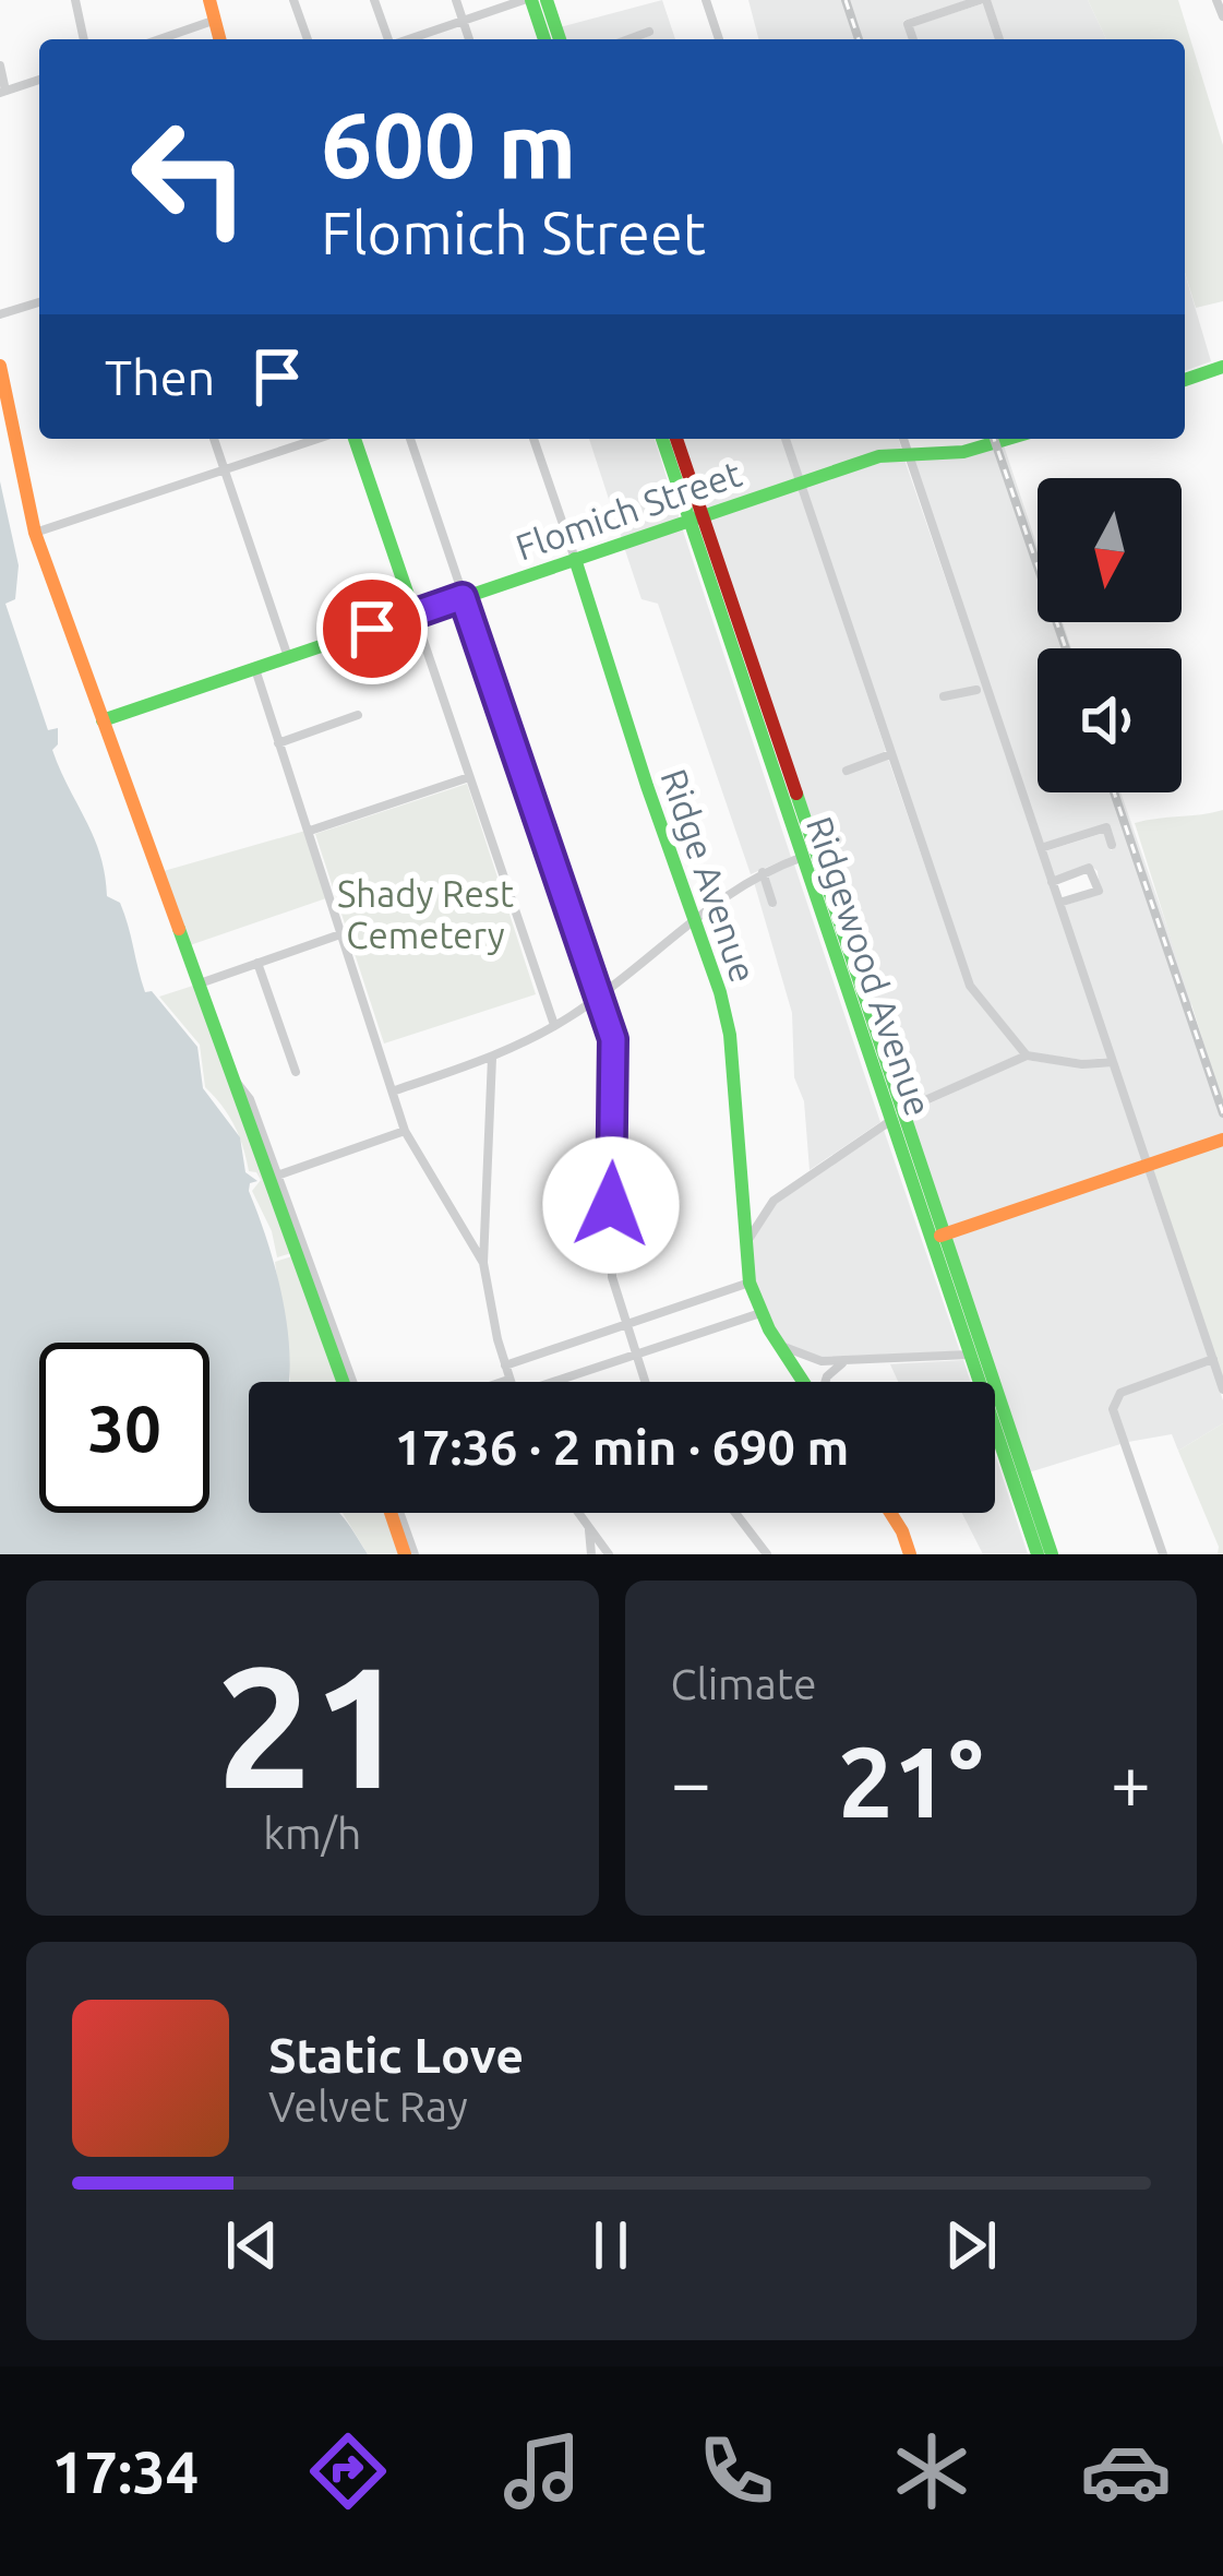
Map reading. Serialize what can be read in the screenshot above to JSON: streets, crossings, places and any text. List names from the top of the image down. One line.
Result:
{"streets":{"street":["Flomich Street","Ridge Avenue","Ridgewood Avenue"]},"crossings":[["Flomich Street","Ridge Avenue"],["Flomich Street","Ridgewood Avenue"]],"parks":["Shady Rest Cemetery"],"north":"bottom","page":{"turn":["600 m","Flomich Street"],"then":"Then","limit":"30","trip":"17:36 · 2 min · 690 m","tile":[["21","km/h"],"Climate"],"heat":["−","21°","+"],"song":["Static Love","Velvet Ray"],"tabs":"17:34"}}
